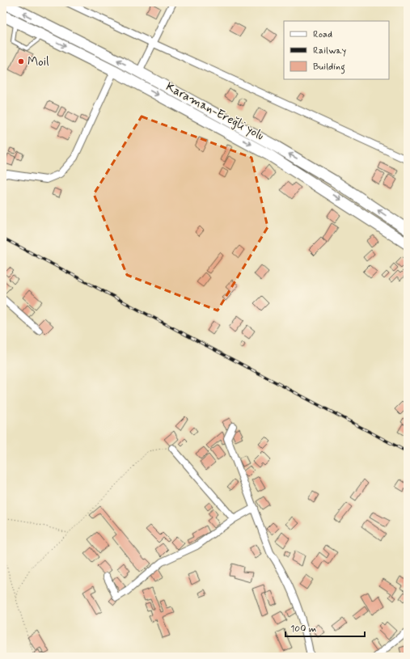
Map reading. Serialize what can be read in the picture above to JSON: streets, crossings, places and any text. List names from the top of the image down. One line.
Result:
{"streets":{"highway":["Karaman-Ereğli yolu"]},"places":["Moil"],"legend":["Road","Railway","Building"],"scale_bar":"100 m"}
